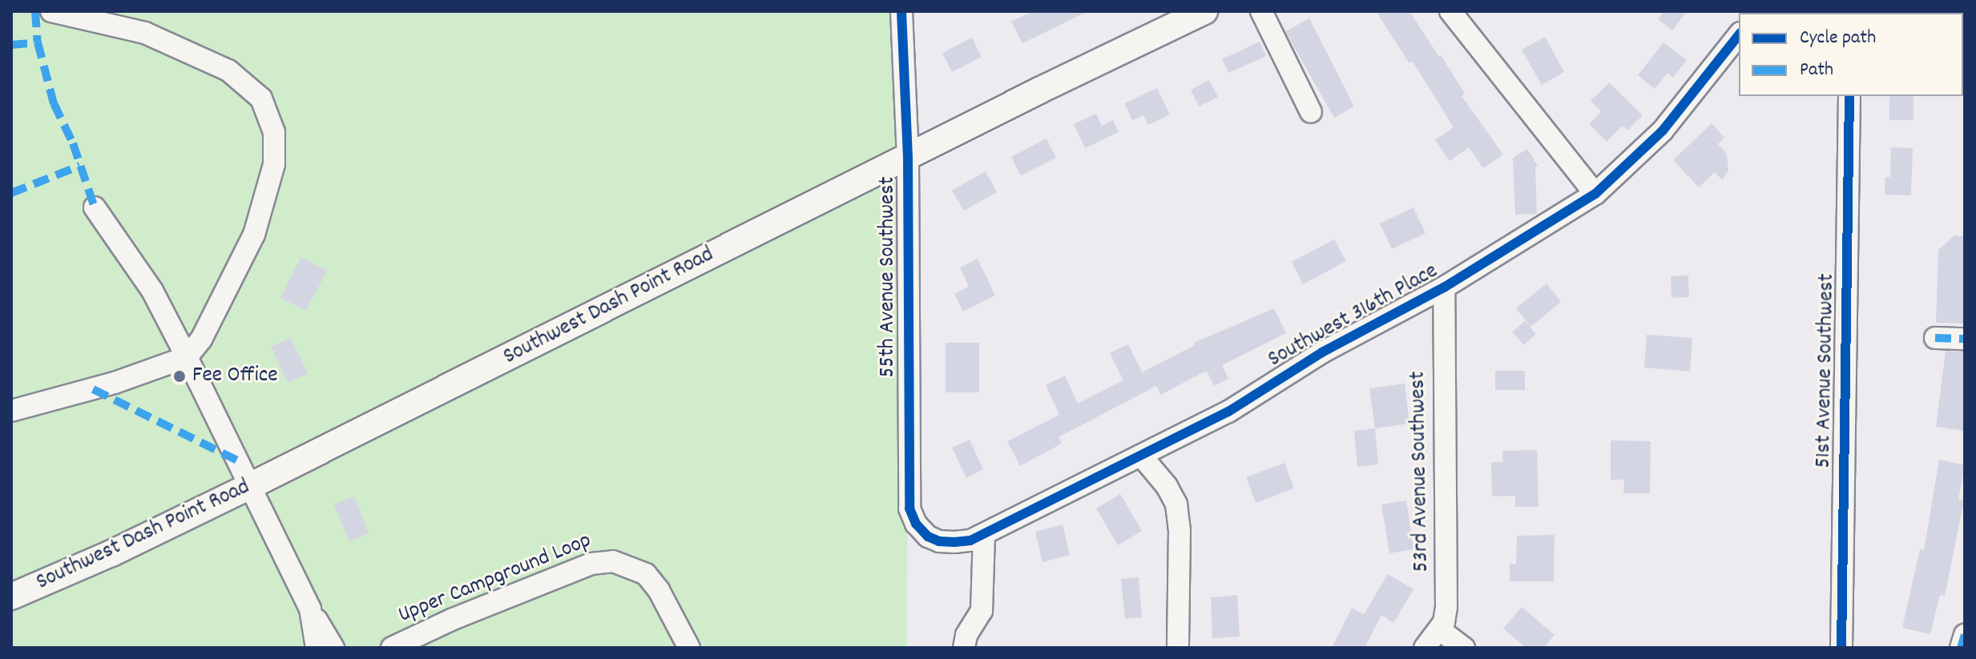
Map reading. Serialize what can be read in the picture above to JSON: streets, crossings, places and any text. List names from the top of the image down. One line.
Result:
{"streets":{"main road":["Southwest Dash Point Road"],"street":["55th Avenue Southwest","Southwest 316th Place","51st Avenue Southwest","53rd Avenue Southwest","Upper Campground Loop"]},"crossings":[["55th Avenue Southwest","Southwest Dash Point Road"],["55th Avenue Southwest","Southwest 316th Place"],["Southwest 316th Place","53rd Avenue Southwest"]],"places":["Fee Office"],"legend":["Cycle path","Path"]}
